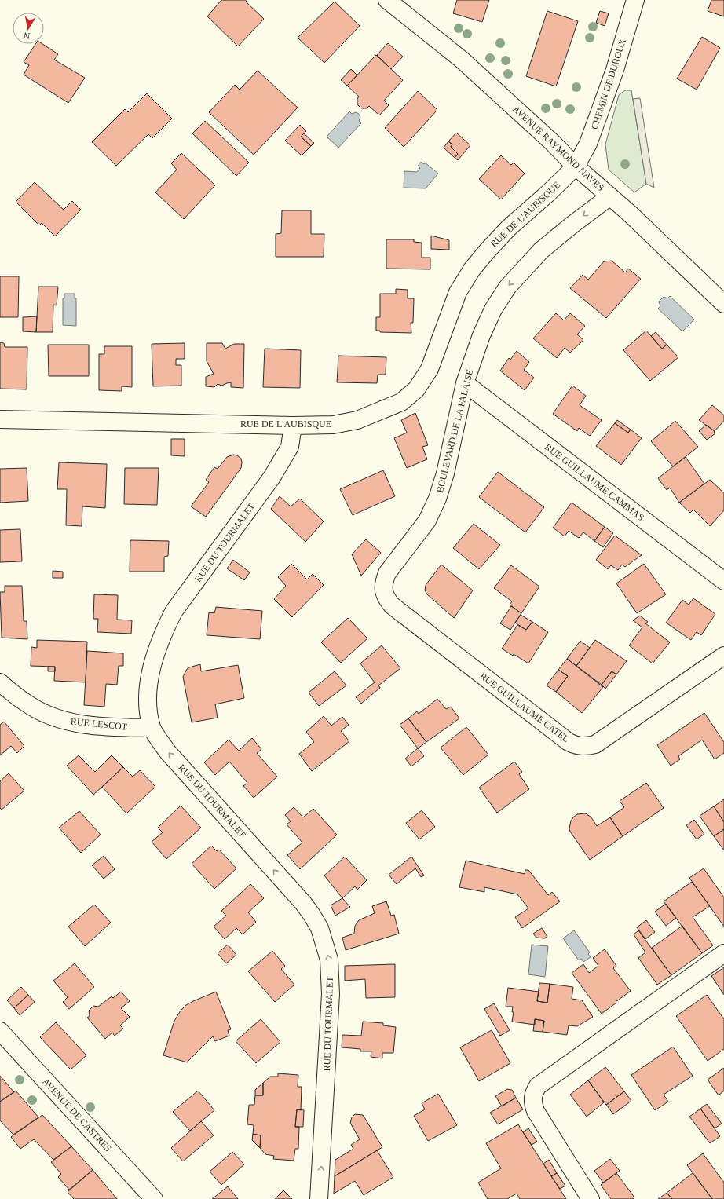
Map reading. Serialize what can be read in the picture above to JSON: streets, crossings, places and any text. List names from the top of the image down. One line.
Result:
{"streets":{"street":["CHEMIN DE DUROUX","AVENUE RAYMOND NAVES","RUE DE L'AUBISQUE","BOULEVARD DE LA FALAISE","RUE GUILLAUME CAMMAS","RUE DU TOURMALET","RUE GUILLAUME CATEL","RUE LESCOT","AVENUE DE CASTRES"]},"crossings":[["CHEMIN DE DUROUX","AVENUE RAYMOND NAVES"],["CHEMIN DE DUROUX","RUE DE L'AUBISQUE"],["AVENUE RAYMOND NAVES","RUE DE L'AUBISQUE"],["AVENUE RAYMOND NAVES","BOULEVARD DE LA FALAISE"],["RUE DE L'AUBISQUE","RUE DU TOURMALET"],["BOULEVARD DE LA FALAISE","RUE GUILLAUME CAMMAS"],["BOULEVARD DE LA FALAISE","RUE GUILLAUME CATEL"],["RUE DU TOURMALET","RUE LESCOT"]],"one_way":["BOULEVARD DE LA FALAISE","RUE DU TOURMALET"],"north":"bottom"}
